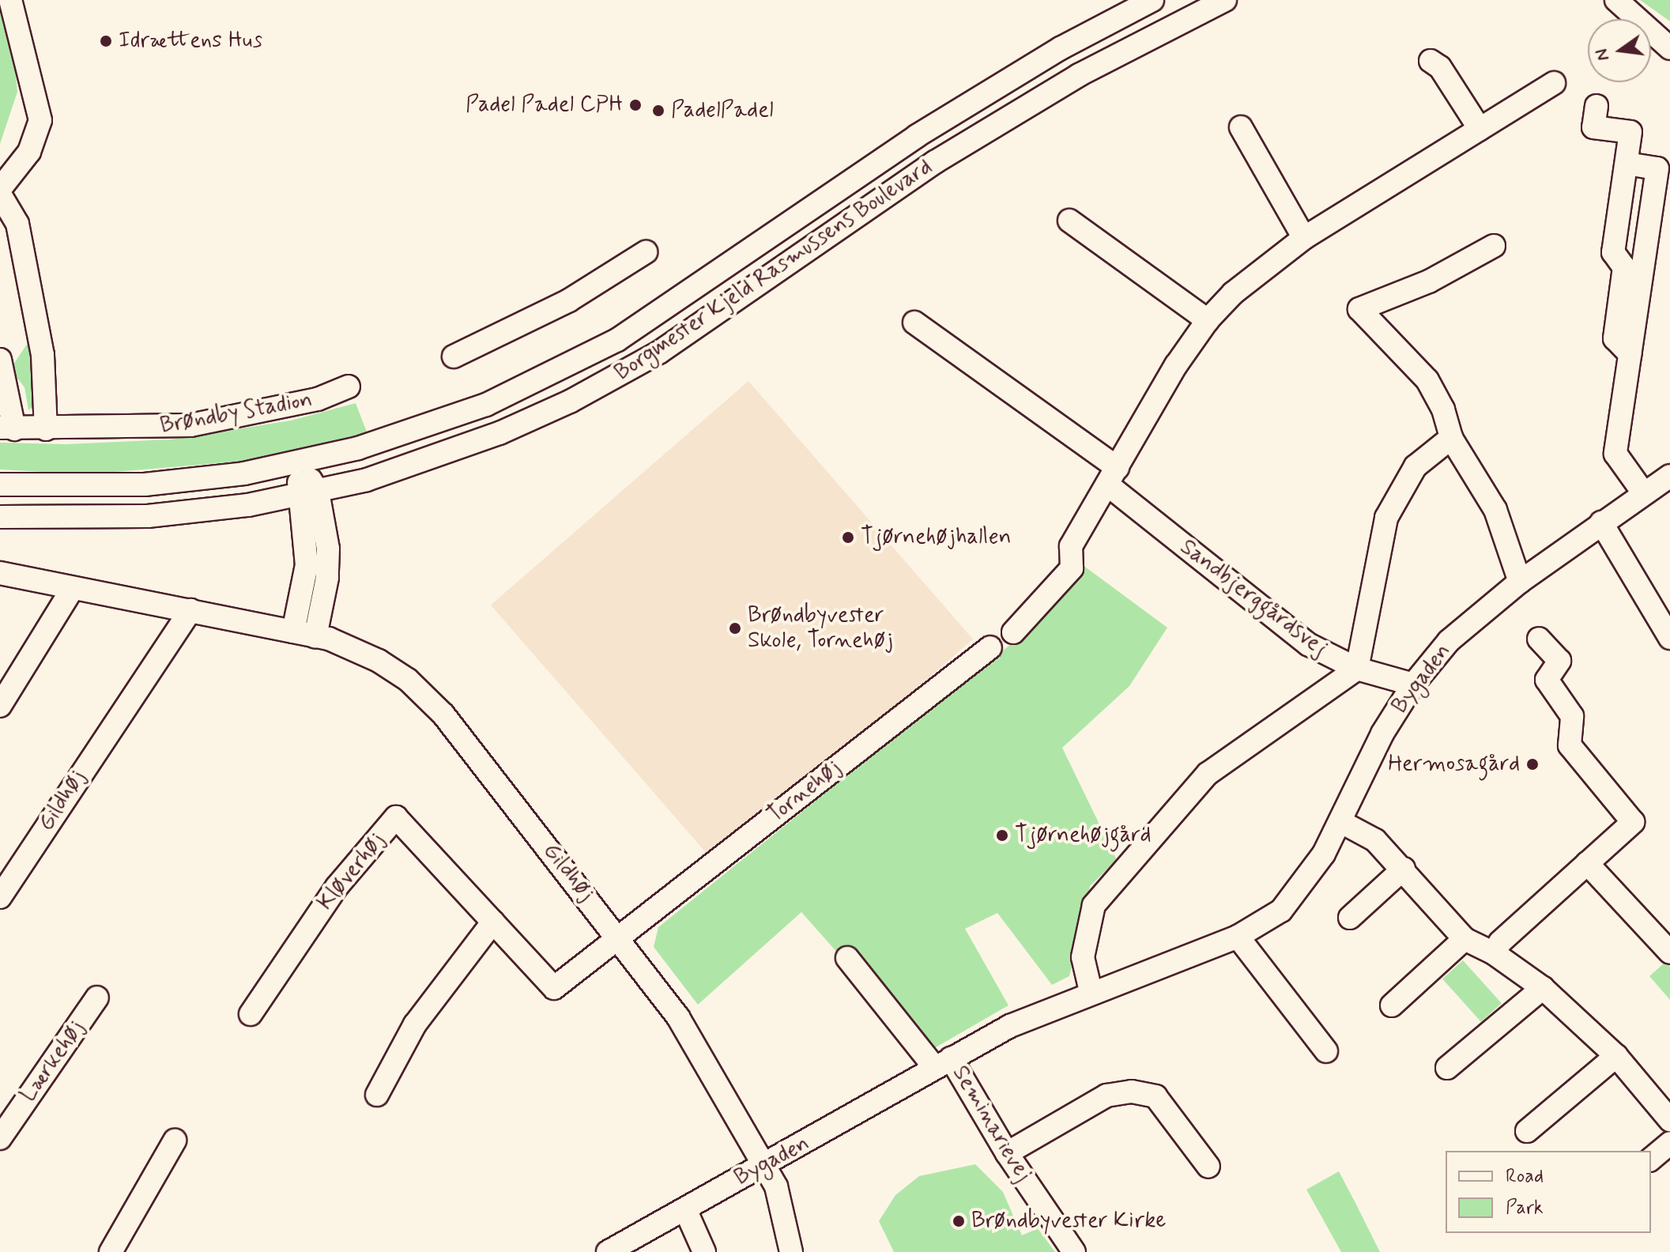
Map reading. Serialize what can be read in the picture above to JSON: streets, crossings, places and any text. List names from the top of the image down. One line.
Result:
{"streets":{"street":["Borgmester Kjeld Rasmussens Boulevard","Brøndby Stadion","Sandbjerggårdsvej","Bygaden","Tornehøj","Gildhøj","Kløverhøj","Lærkehøj","Seminarievej"]},"crossings":[["Sandbjerggårdsvej","Bygaden"],["Bygaden","Gildhøj"],["Bygaden","Seminarievej"],["Tornehøj","Gildhøj"],["Tornehøj","Kløverhøj"],["Gildhøj","Kløverhøj"]],"places":["Idrættens Hus","Padel Padel CPH","PadelPadel","Tjørnehøjhallen","Brøndbyvester Skole, Tornehøj","Hermosagård","Tjørnehøjgård","Brøndbyvester Kirke"],"legend":["Road","Park"],"north":"left"}
